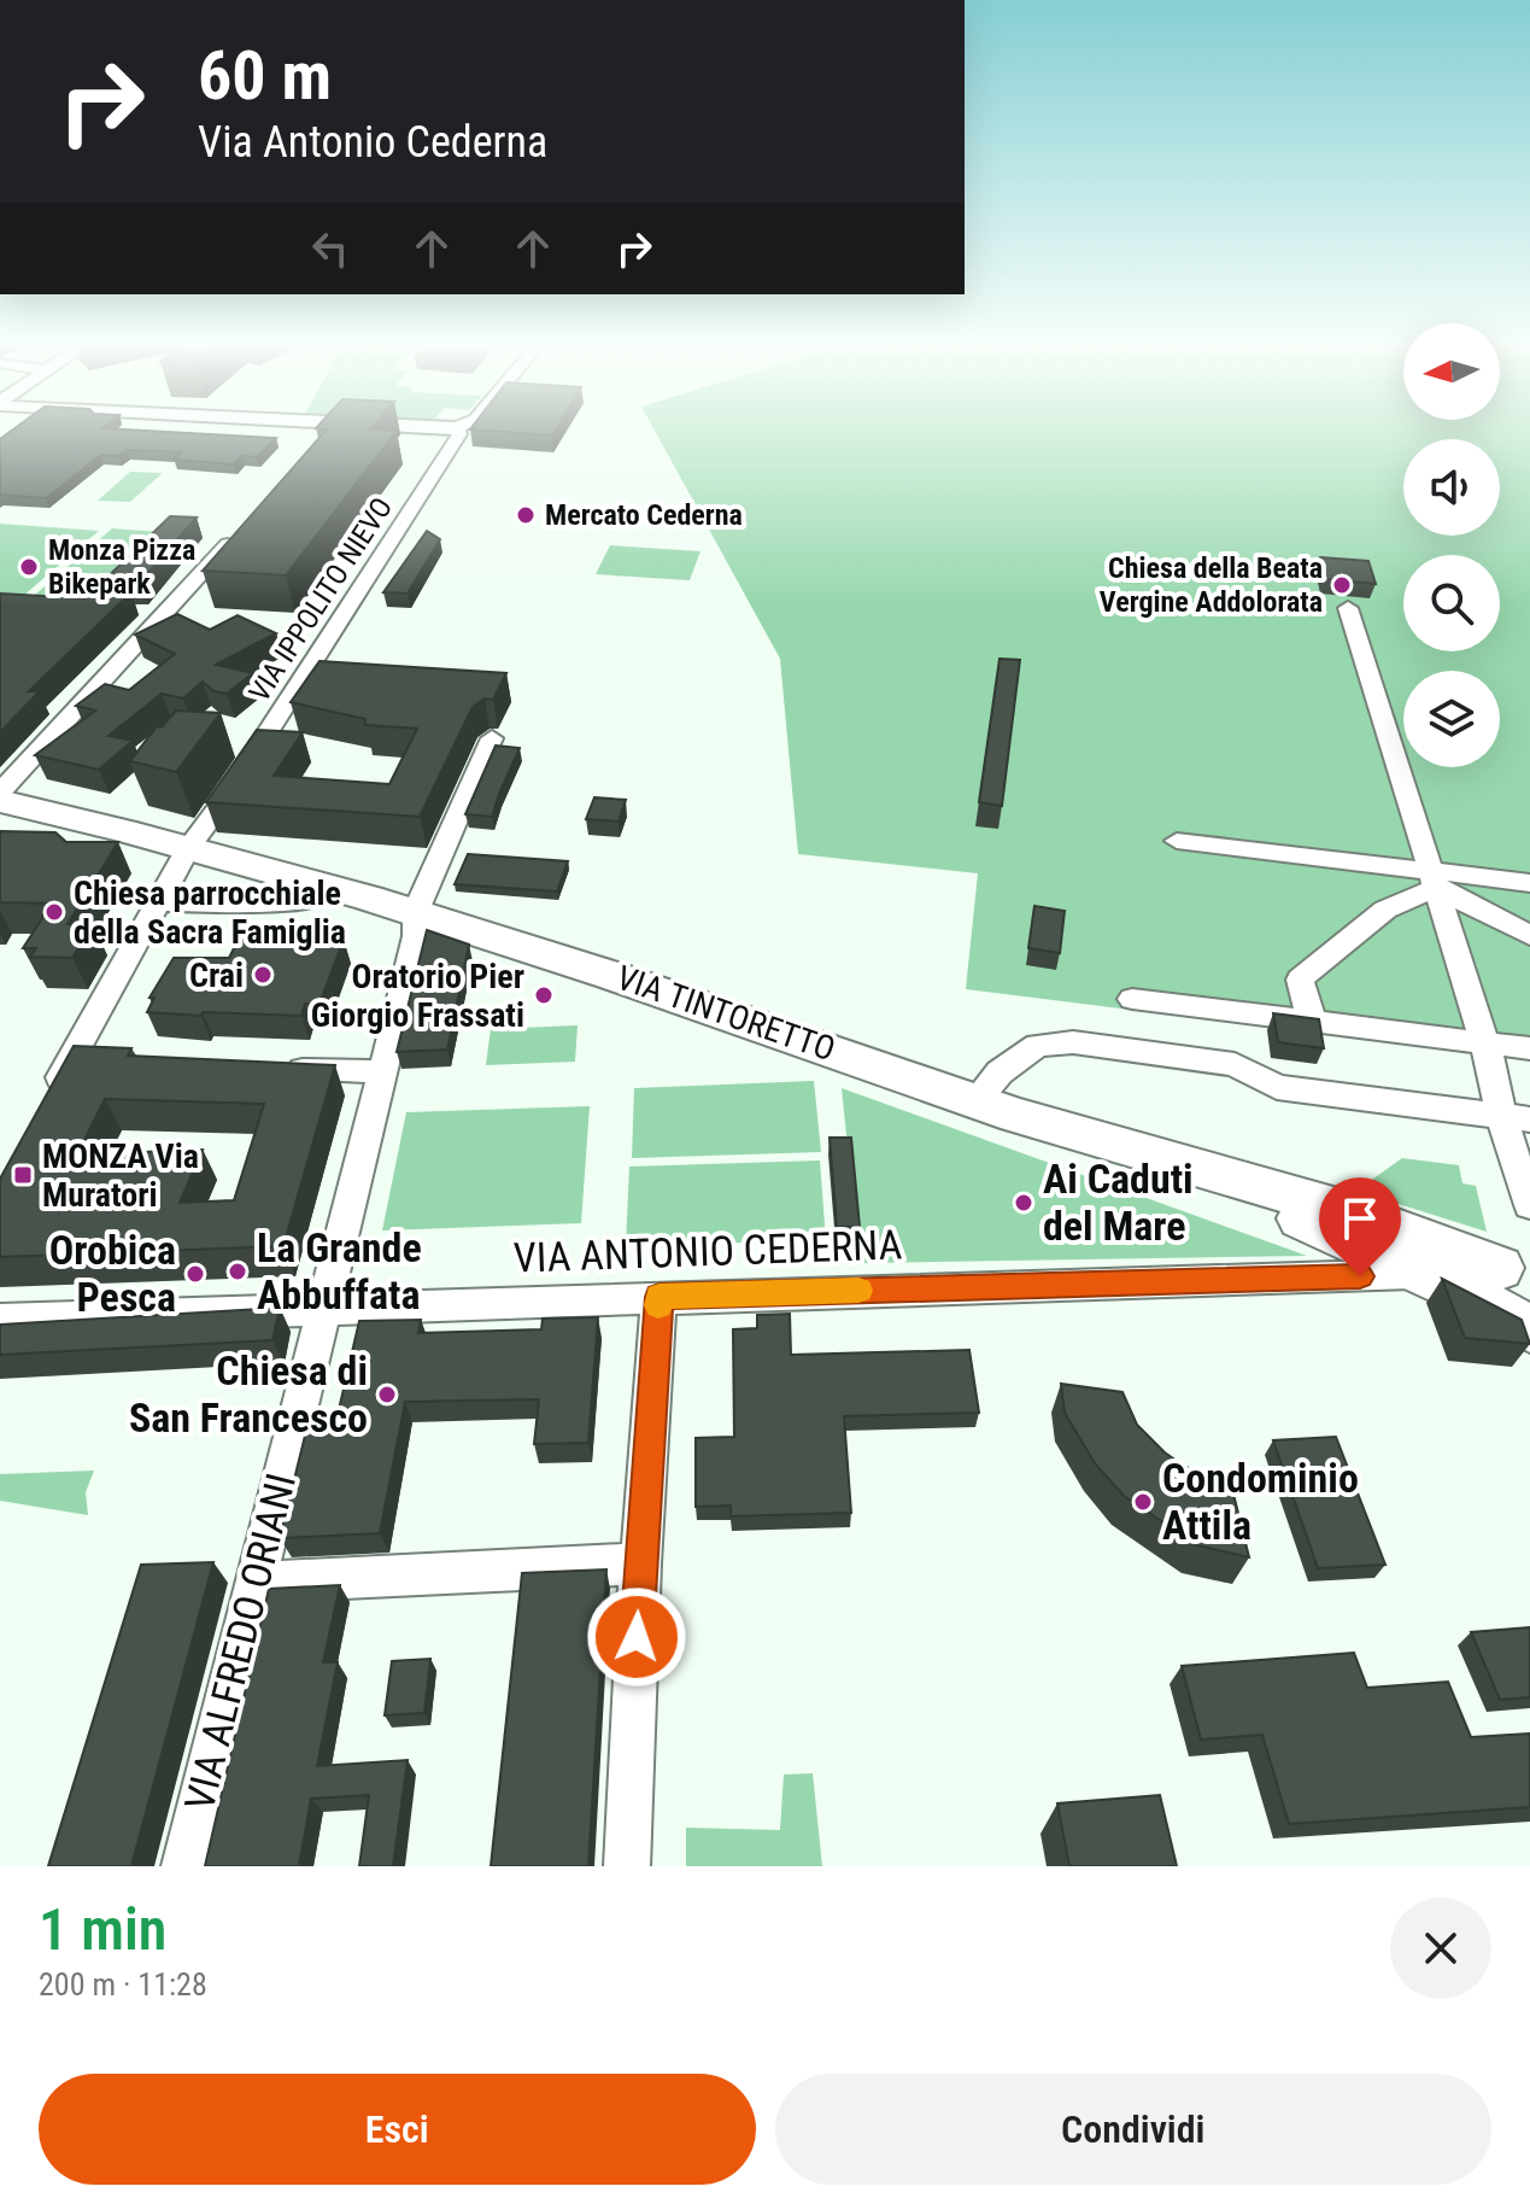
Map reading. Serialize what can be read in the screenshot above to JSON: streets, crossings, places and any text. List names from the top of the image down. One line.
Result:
{"streets":{"street":["VIA IPPOLITO NIEVO","VIA TINTORETTO","VIA ANTONIO CEDERNA","VIA ALFREDO ORIANI"]},"crossings":[["VIA IPPOLITO NIEVO","VIA TINTORETTO"],["VIA TINTORETTO","VIA ANTONIO CEDERNA"],["VIA TINTORETTO","VIA ALFREDO ORIANI"],["VIA ANTONIO CEDERNA","VIA ALFREDO ORIANI"]],"places":{"other":["Mercato Cederna","Monza Pizza Bikepark","Chiesa della Beata Vergine Addolorata","Chiesa parrocchiale della Sacra Famiglia","Crai","Oratorio Pier Giorgio Frassati","Ai Caduti del Mare","La Grande Abbuffata","Orobica Pesca","Chiesa di San Francesco","Condominio Attila"],"transit":["MONZA Via Muratori"]},"north":"left","page":{"turn":["60 m","Via Antonio Cederna"],"heading":["1 min","200 m · 11:28"],"buttons":["Esci","Condividi"]}}
